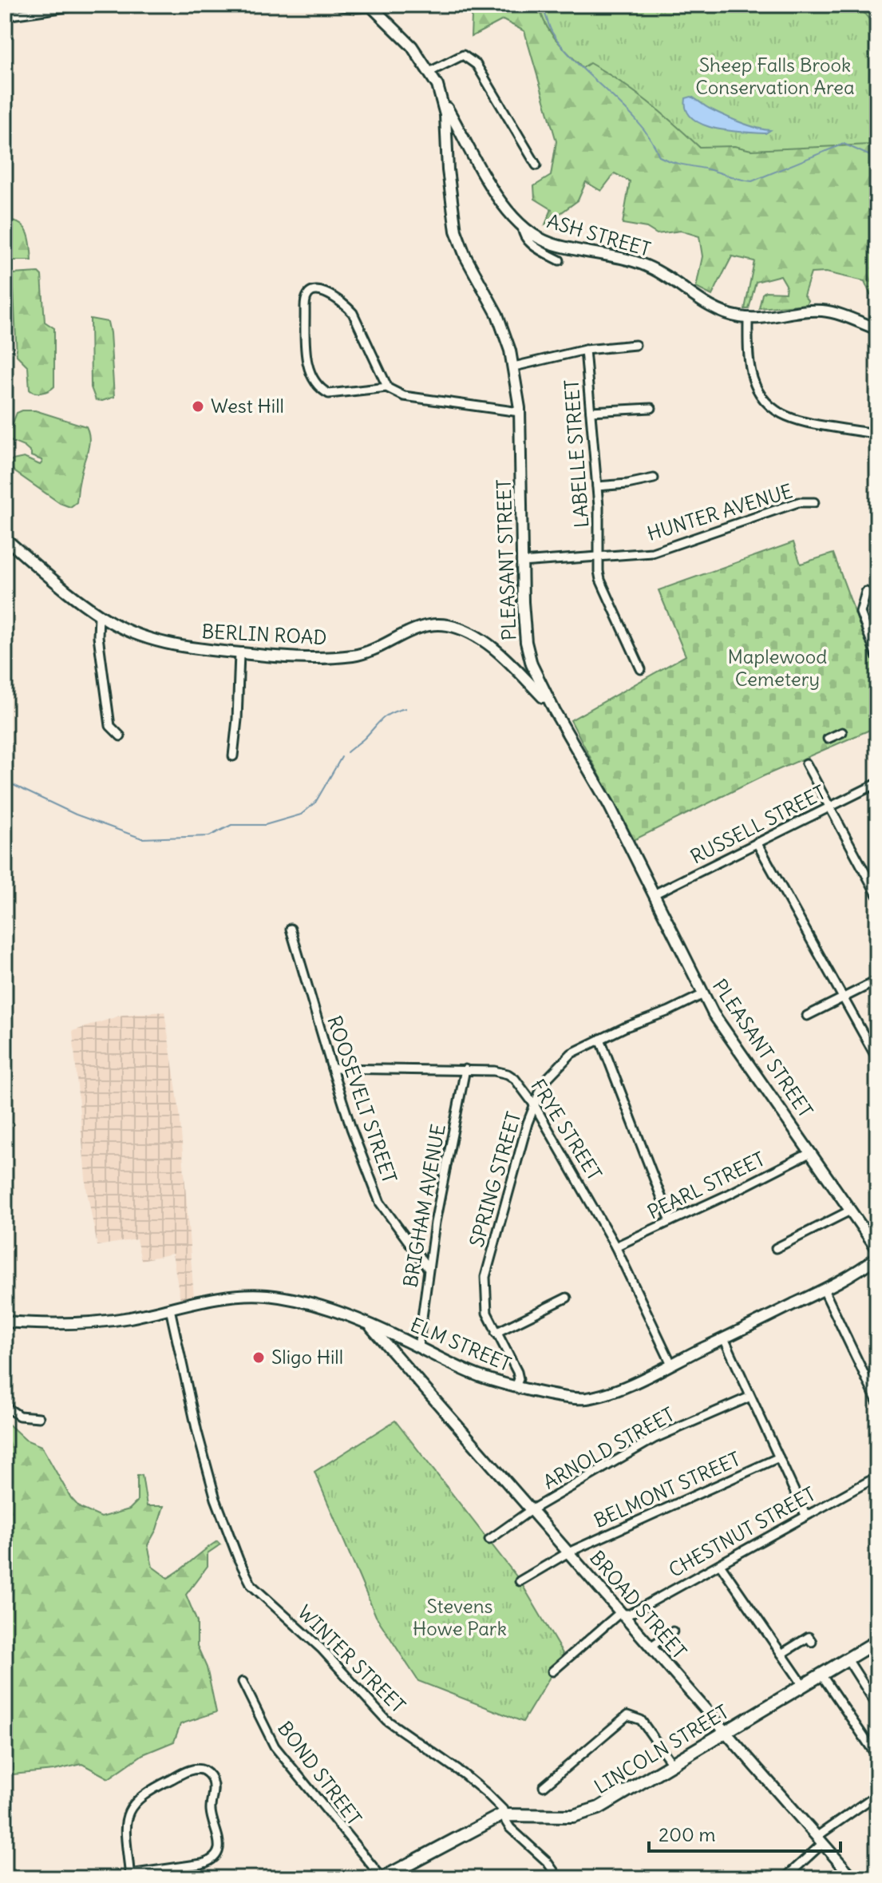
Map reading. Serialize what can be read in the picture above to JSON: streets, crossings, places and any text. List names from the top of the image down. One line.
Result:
{"streets":{"main road":["LINCOLN STREET"],"street":["ASH STREET","LABELLE STREET","HUNTER AVENUE","PLEASANT STREET","BERLIN ROAD","RUSSELL STREET","ROOSEVELT STREET","FRYE STREET","SPRING STREET","PEARL STREET","BRIGHAM AVENUE","ELM STREET","ARNOLD STREET","BELMONT STREET","CHESTNUT STREET","BROAD STREET","WINTER STREET","BOND STREET"]},"crossings":[["ASH STREET","PLEASANT STREET"],["LABELLE STREET","HUNTER AVENUE"],["HUNTER AVENUE","PLEASANT STREET"],["PLEASANT STREET","BERLIN ROAD"],["PLEASANT STREET","RUSSELL STREET"],["PLEASANT STREET","SPRING STREET"],["PLEASANT STREET","PEARL STREET"],["ROOSEVELT STREET","FRYE STREET"],["ROOSEVELT STREET","BRIGHAM AVENUE"],["FRYE STREET","SPRING STREET"],["FRYE STREET","PEARL STREET"],["FRYE STREET","BRIGHAM AVENUE"],["FRYE STREET","ELM STREET"],["SPRING STREET","ELM STREET"],["BRIGHAM AVENUE","ELM STREET"],["ELM STREET","BROAD STREET"],["ELM STREET","WINTER STREET"],["ARNOLD STREET","BROAD STREET"],["BELMONT STREET","BROAD STREET"],["CHESTNUT STREET","BROAD STREET"],["BROAD STREET","LINCOLN STREET"],["WINTER STREET","LINCOLN STREET"]],"parks":["Sheep Falls Brook Conservation Area","Maplewood Cemetery","Stevens Howe Park"],"places":["West Hill","Sligo Hill"],"scale_bar":"200 m"}
